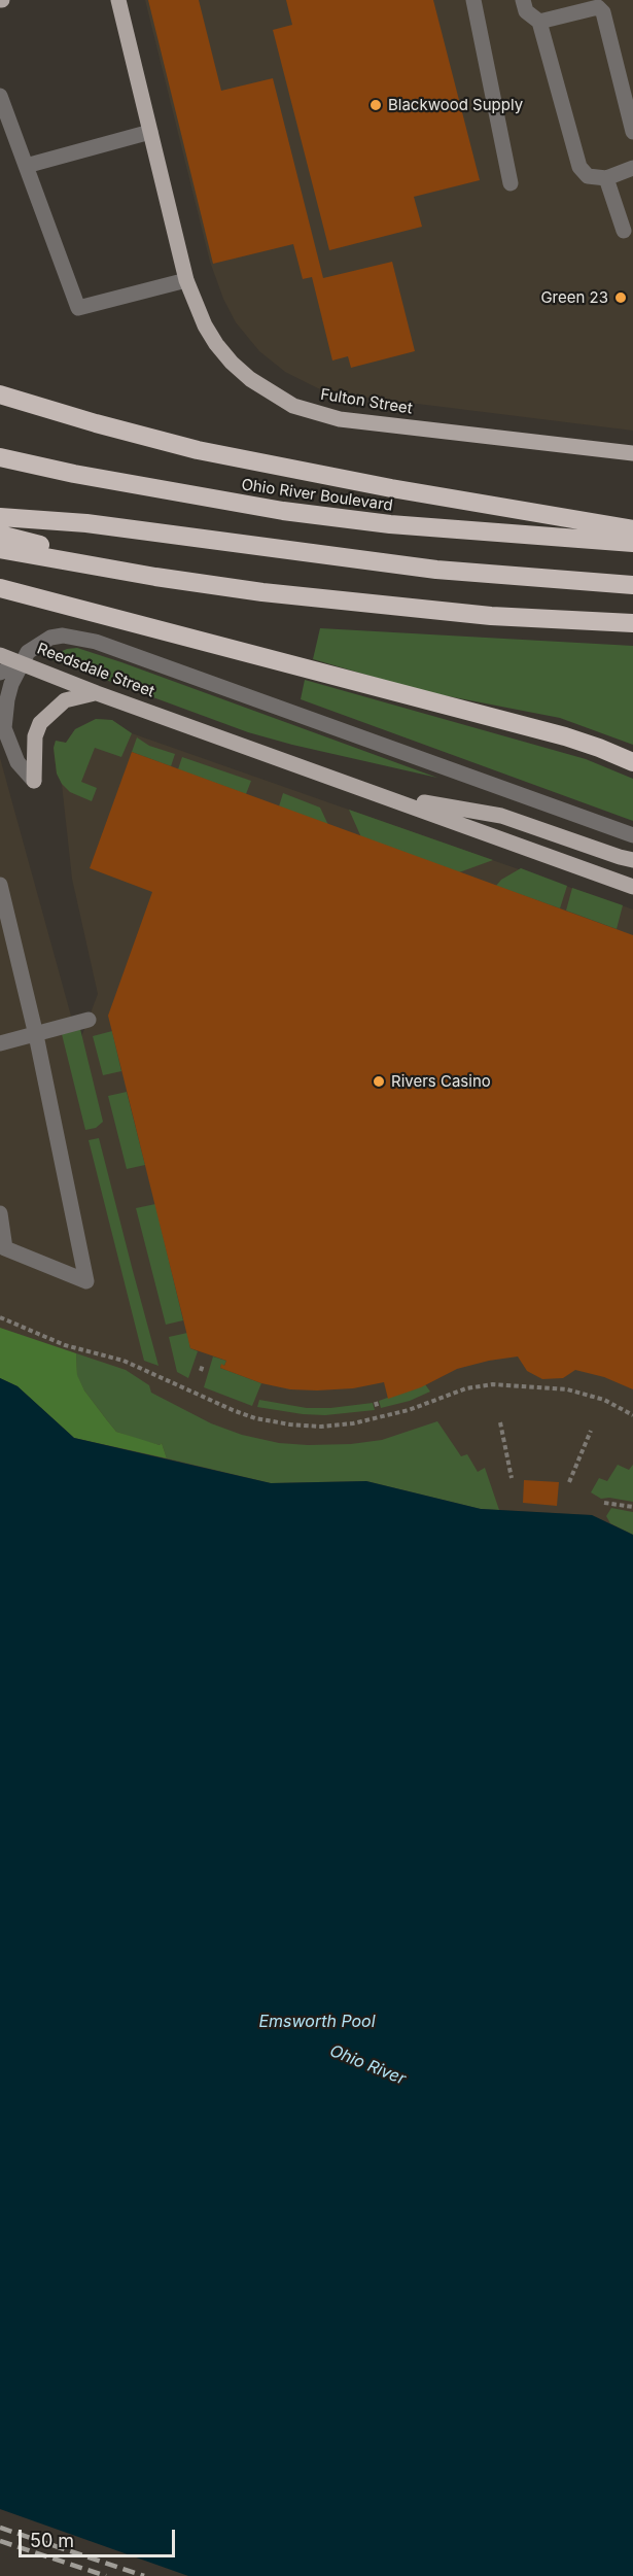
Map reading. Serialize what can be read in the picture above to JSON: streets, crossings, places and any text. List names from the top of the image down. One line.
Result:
{"streets":{"highway":["Ohio River Boulevard"],"main road":["Fulton Street","Reedsdale Street"]},"water":["Emsworth Pool","Ohio River"],"places":["Blackwood Supply","Green 23","Rivers Casino"],"scale_bar":"50 m"}
